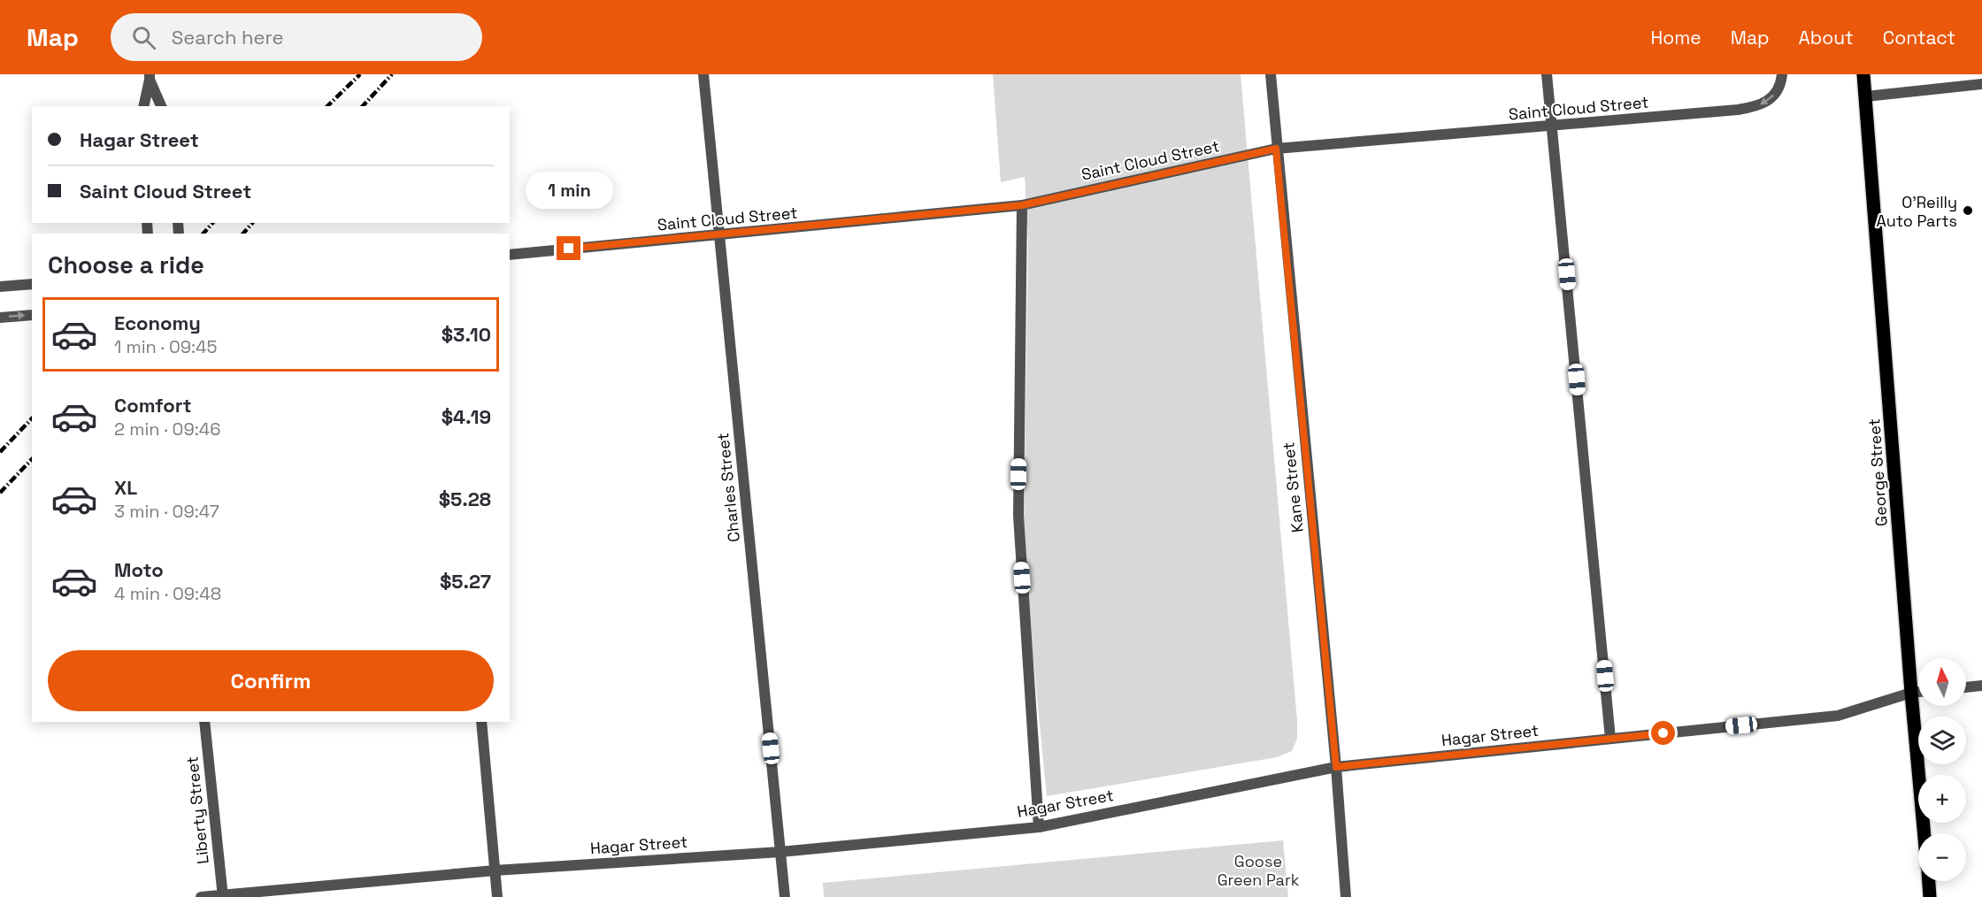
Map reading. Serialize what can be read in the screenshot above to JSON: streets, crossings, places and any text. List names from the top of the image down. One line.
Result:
{"streets":{"main road":["George Street"],"street":["Saint Cloud Street","Charles Street","Kane Street","Hagar Street","Liberty Street"]},"crossings":[["Saint Cloud Street","Charles Street"],["Saint Cloud Street","Kane Street"],["George Street","Hagar Street"],["Charles Street","Hagar Street"],["Kane Street","Hagar Street"],["Hagar Street","Liberty Street"]],"parks":["Goose Green Park"],"places":["O'Reilly Auto Parts"],"north":"top","page":{"header":"Map","search":"Search here","nav":["Home","Map","About","Contact"],"banner":["Hagar Street","Saint Cloud Street"],"bubble":"1 min","heading":"Choose a ride","list":[{"name":"Economy","note":"1 min · 09:45","value":"$3.10"},{"name":"Comfort","note":"2 min · 09:46","value":"$4.19"},{"name":"XL","note":"3 min · 09:47","value":"$5.28"},{"name":"Moto","note":"4 min · 09:48","value":"$5.27"}],"buttons":"Confirm","map_buttons":["+","−"]}}
